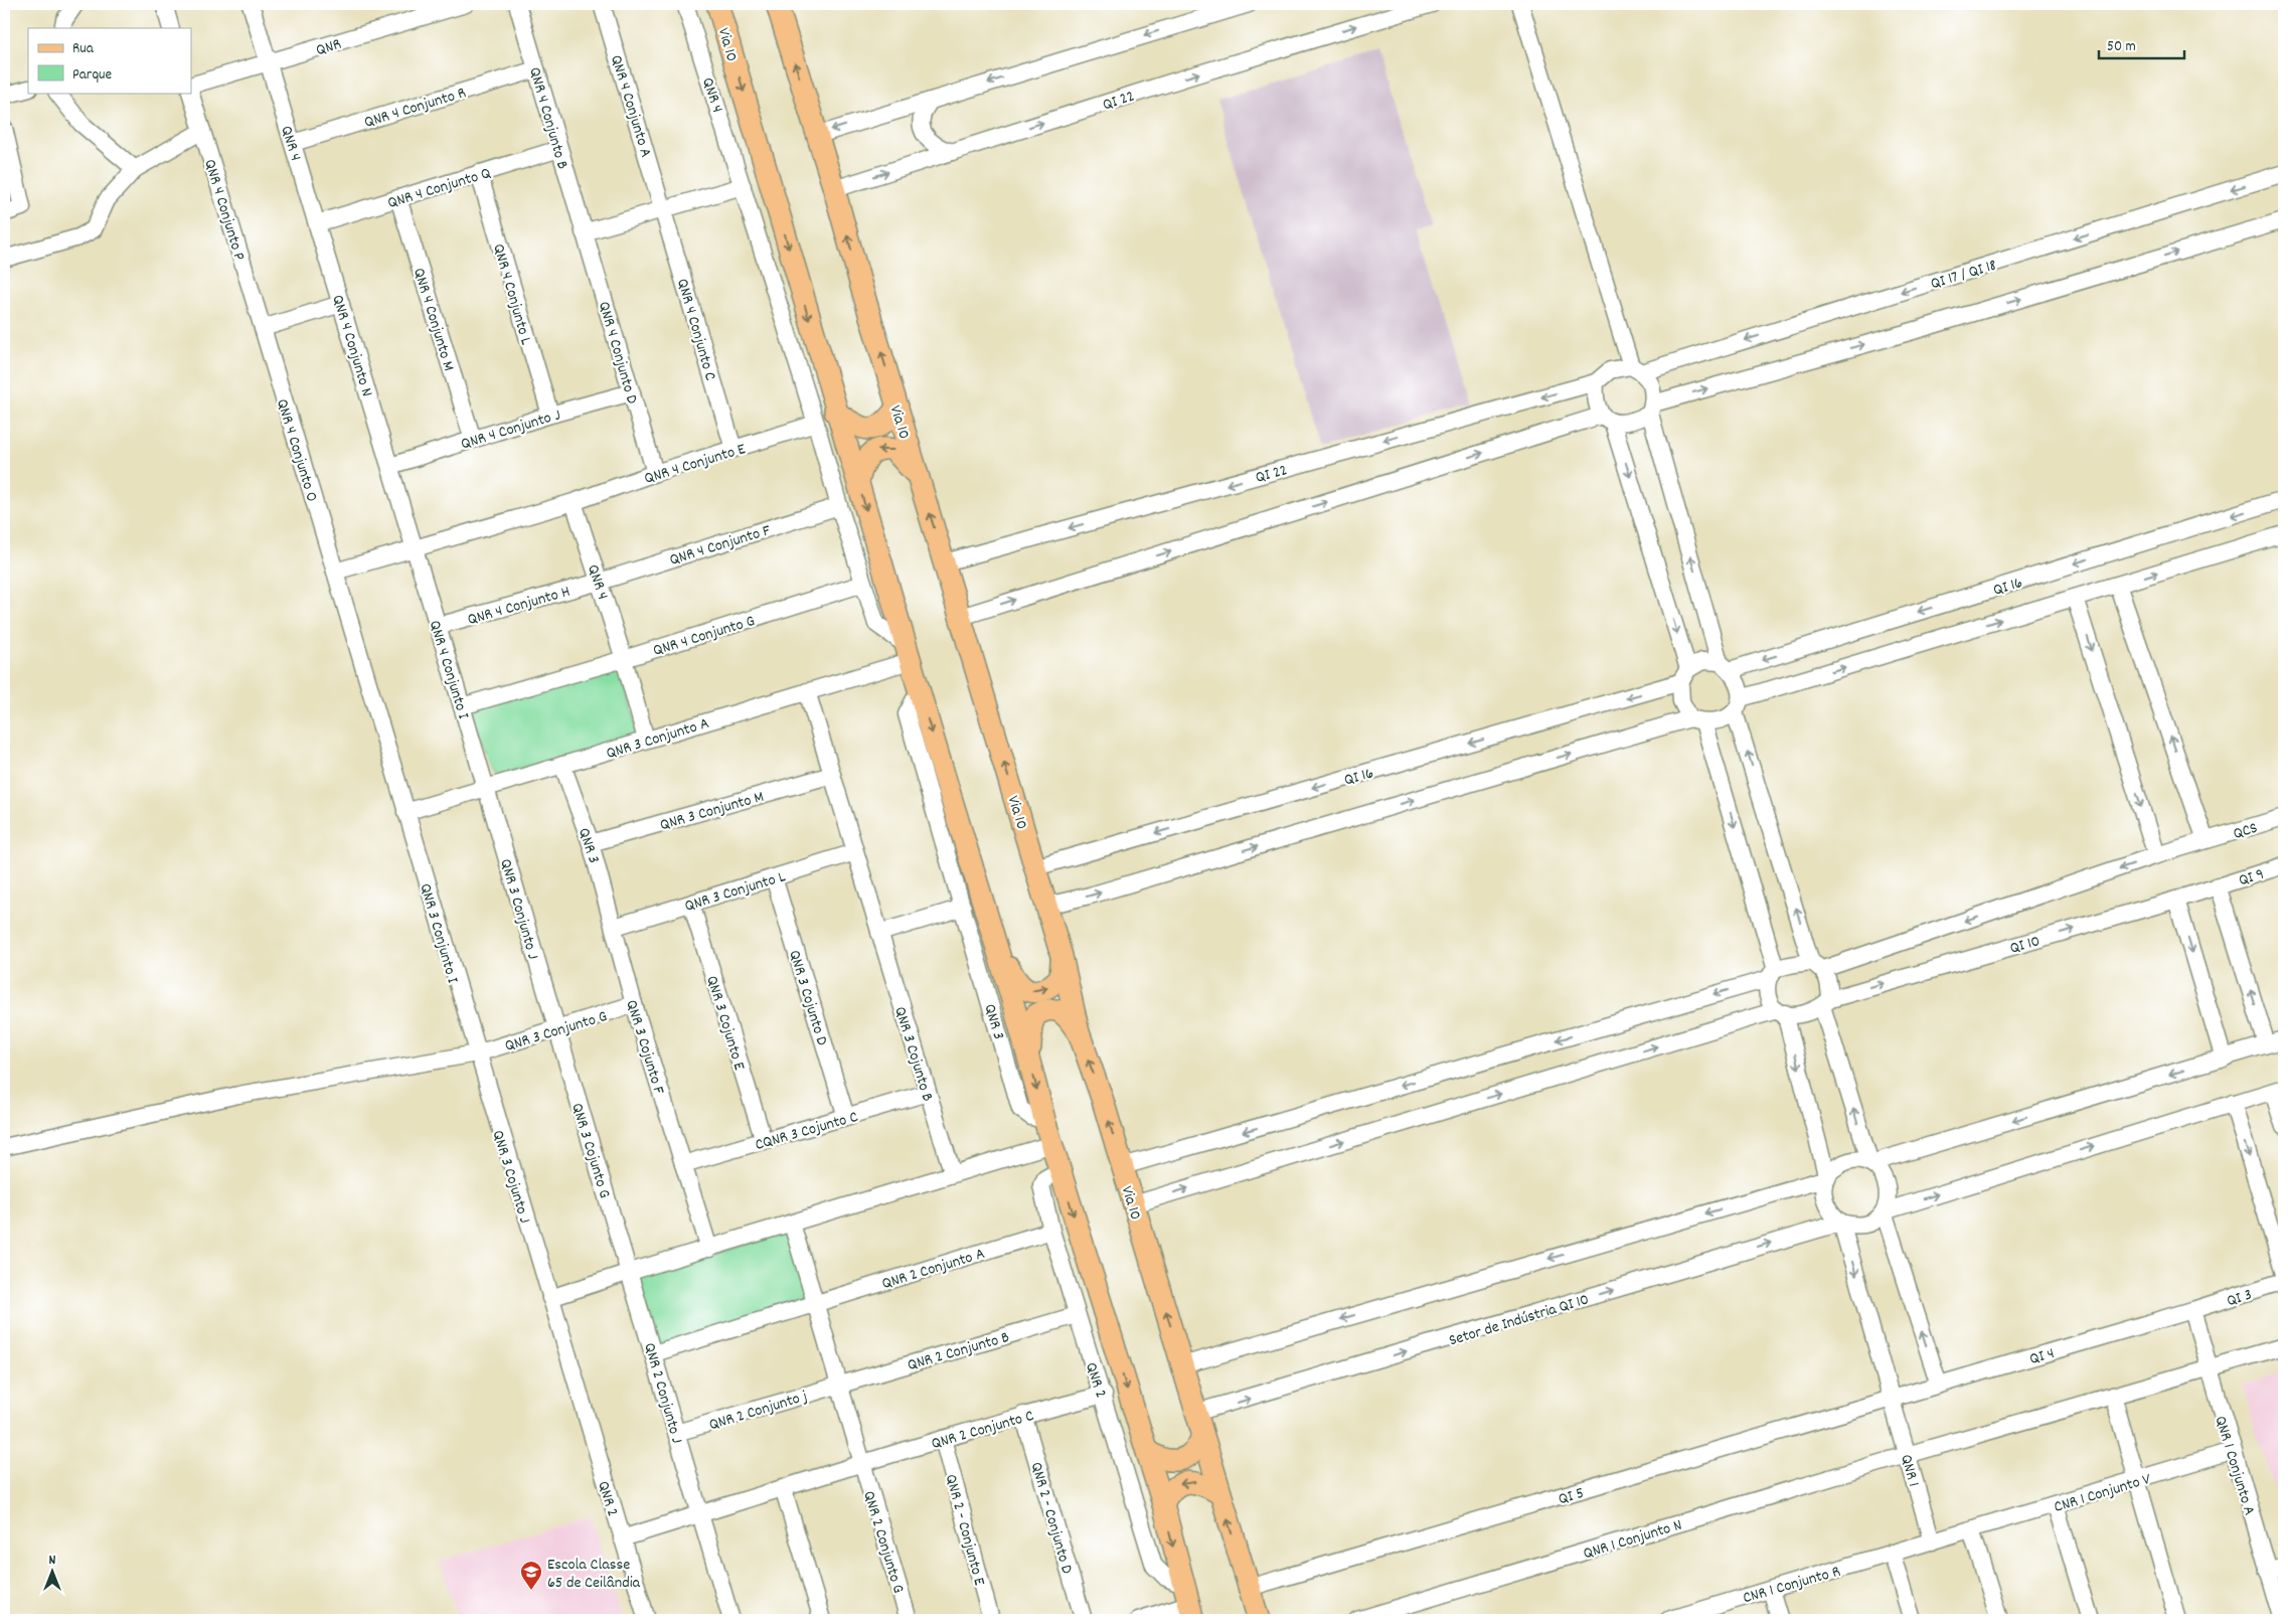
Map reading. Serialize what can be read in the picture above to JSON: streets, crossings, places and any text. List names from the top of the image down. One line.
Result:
{"streets":{"main road":["Via 10"],"street":["QNR","QNR 4","QI 22","QNR 4 Conjunto R","QNR 4 Conjunto A","QNR 4 Conjunto B","QNR 4 Conjunto Q","QNR 4 Conjunto P","QI 17 / QI 18","QNR 4 Conjunto L","QNR 4 Conjunto M","QNR 4 Conjunto C","QNR 4 Conjunto N","QNR 4 Conjunto D","QNR 4 Conjunto J","QNR 4 Conjunto O","QNR 4 Conjunto E","QNR 4 Conjunto F","QI 16","QNR 4 Conjunto H","QNR 4 Conjunto G","QNR 4 Conjunto I","QNR 3 Conjunto A","QNR 3 Conjunto M","QCS","QNR 3","QI 9","QNR 3 Conjunto L","QNR 3 Conjunto J","QNR 3 Conjunto I","QI 10","QNR 3 Cojunto D","QNR 3 Cojunto E","QNR 3 Conjunto G","QNR 3 Cojunto F","QNR 3 Cojunto B","CQNR 3 Cojunto C","QNR 3 Cojunto G","QNR 3 Cojunto J","QNR 2 Conjunto A","QI 3","Setor de Indústria QI 10","QNR 2 Conjunto B","QI 4","QNR 2","QNR 2 Conjunto J","QNR 2 Conjunto j","QNR 2 Conjunto C","QNR 1 Conjunto A","QNR 1","CNR 1 Conjunto V","QI 5","QNR 2 - Conjunto D","QNR 2 - Conjunto E","QNR 1 Conjunto N","QNR 2 Conjunto G","CNR 1 Conjunto R"]},"crossings":[["Via 10","QNR 4"],["Via 10","QI 22"],["Via 10","QI 16"],["Via 10","QNR 3 Conjunto A"],["Via 10","QNR 3"],["Via 10","Setor de Indústria QI 10"],["Via 10","QNR 2"],["Via 10","QI 5"],["QNR","QNR 4"],["QNR 4","QNR 4 Conjunto R"],["QNR 4","QNR 4 Conjunto Q"],["QNR 4","QNR 4 Conjunto N"],["QNR 4","QNR 4 Conjunto E"],["QNR 4","QNR 4 Conjunto F"],["QNR 4","QNR 4 Conjunto H"],["QNR 4","QNR 4 Conjunto G"],["QNR 4","QNR 3 Conjunto A"],["QI 22","QI 17 / QI 18"],["QNR 4 Conjunto R","QNR 4 Conjunto B"],["QNR 4 Conjunto A","QNR 4 Conjunto C"],["QNR 4 Conjunto B","QNR 4 Conjunto Q"],["QNR 4 Conjunto B","QNR 4 Conjunto D"],["QNR 4 Conjunto Q","QNR 4 Conjunto L"],["QNR 4 Conjunto Q","QNR 4 Conjunto M"],["QNR 4 Conjunto Q","QNR 4 Conjunto N"],["QNR 4 Conjunto P","QNR 4 Conjunto O"],["QNR 4 Conjunto L","QNR 4 Conjunto J"],["QNR 4 Conjunto M","QNR 4 Conjunto J"],["QNR 4 Conjunto C","QNR 4 Conjunto E"],["QNR 4 Conjunto N","QNR 4 Conjunto J"],["QNR 4 Conjunto D","QNR 4 Conjunto J"],["QNR 4 Conjunto D","QNR 4 Conjunto E"],["QNR 4 Conjunto F","QNR 4 Conjunto H"],["QNR 4 Conjunto H","QNR 4 Conjunto I"],["QNR 4 Conjunto I","QNR 3 Conjunto A"],["QNR 4 Conjunto I","QNR 3 Conjunto J"],["QNR 3 Conjunto A","QNR 3"],["QNR 3 Conjunto A","QNR 3 Conjunto J"],["QNR 3 Conjunto A","QNR 3 Conjunto I"],["QNR 3 Conjunto M","QNR 3"],["QCS","QI 10"],["QNR 3","QNR 3 Conjunto L"],["QNR 3","QNR 3 Cojunto F"],["QI 9","QI 10"],["QNR 3 Conjunto L","QNR 3 Cojunto D"],["QNR 3 Conjunto L","QNR 3 Cojunto E"],["QNR 3 Conjunto L","QNR 3 Cojunto F"],["QNR 3 Conjunto J","QNR 3 Conjunto G"],["QNR 3 Conjunto J","QNR 3 Cojunto G"],["QNR 3 Conjunto I","QNR 3 Conjunto G"],["QNR 3 Conjunto I","QNR 3 Cojunto J"],["QNR 3 Cojunto D","CQNR 3 Cojunto C"],["QNR 3 Cojunto E","CQNR 3 Cojunto C"],["QNR 3 Conjunto G","QNR 3 Cojunto F"],["QNR 3 Conjunto G","QNR 3 Cojunto G"],["QNR 3 Conjunto G","QNR 3 Cojunto J"],["QNR 3 Cojunto F","CQNR 3 Cojunto C"],["QNR 3 Cojunto B","CQNR 3 Cojunto C"],["QNR 3 Cojunto G","QNR 2 Conjunto J"],["QNR 3 Cojunto J","QNR 2"],["QNR 2 Conjunto A","QNR 2"],["QI 3","QI 4"],["QI 3","QNR 1 Conjunto A"],["Setor de Indústria QI 10","QNR 1"],["QNR 2 Conjunto B","QNR 2"],["QNR 2 Conjunto B","QNR 2 Conjunto j"],["QI 4","QNR 1 Conjunto A"],["QI 4","QNR 1"],["QI 4","QI 5"],["QNR 2","QNR 2 Conjunto J"],["QNR 2","QNR 2 Conjunto C"],["QNR 2","QNR 2 Conjunto G"],["QNR 2 Conjunto J","QNR 2 Conjunto j"],["QNR 2 Conjunto C","QNR 2 - Conjunto D"],["QNR 2 Conjunto C","QNR 2 - Conjunto E"],["QNR 2 Conjunto C","QNR 2 Conjunto G"],["QNR 1 Conjunto A","CNR 1 Conjunto V"],["QNR 1 Conjunto A","QNR 1 Conjunto N"],["QNR 1","QI 5"],["QNR 1","QNR 1 Conjunto N"]],"one_way":["QCS","QI 10"],"places":{"school or university":["Escola Classe 65 de Ceilândia"]},"legend":["Rua","Parque"],"scale_bar":"50 m","north":"top"}
